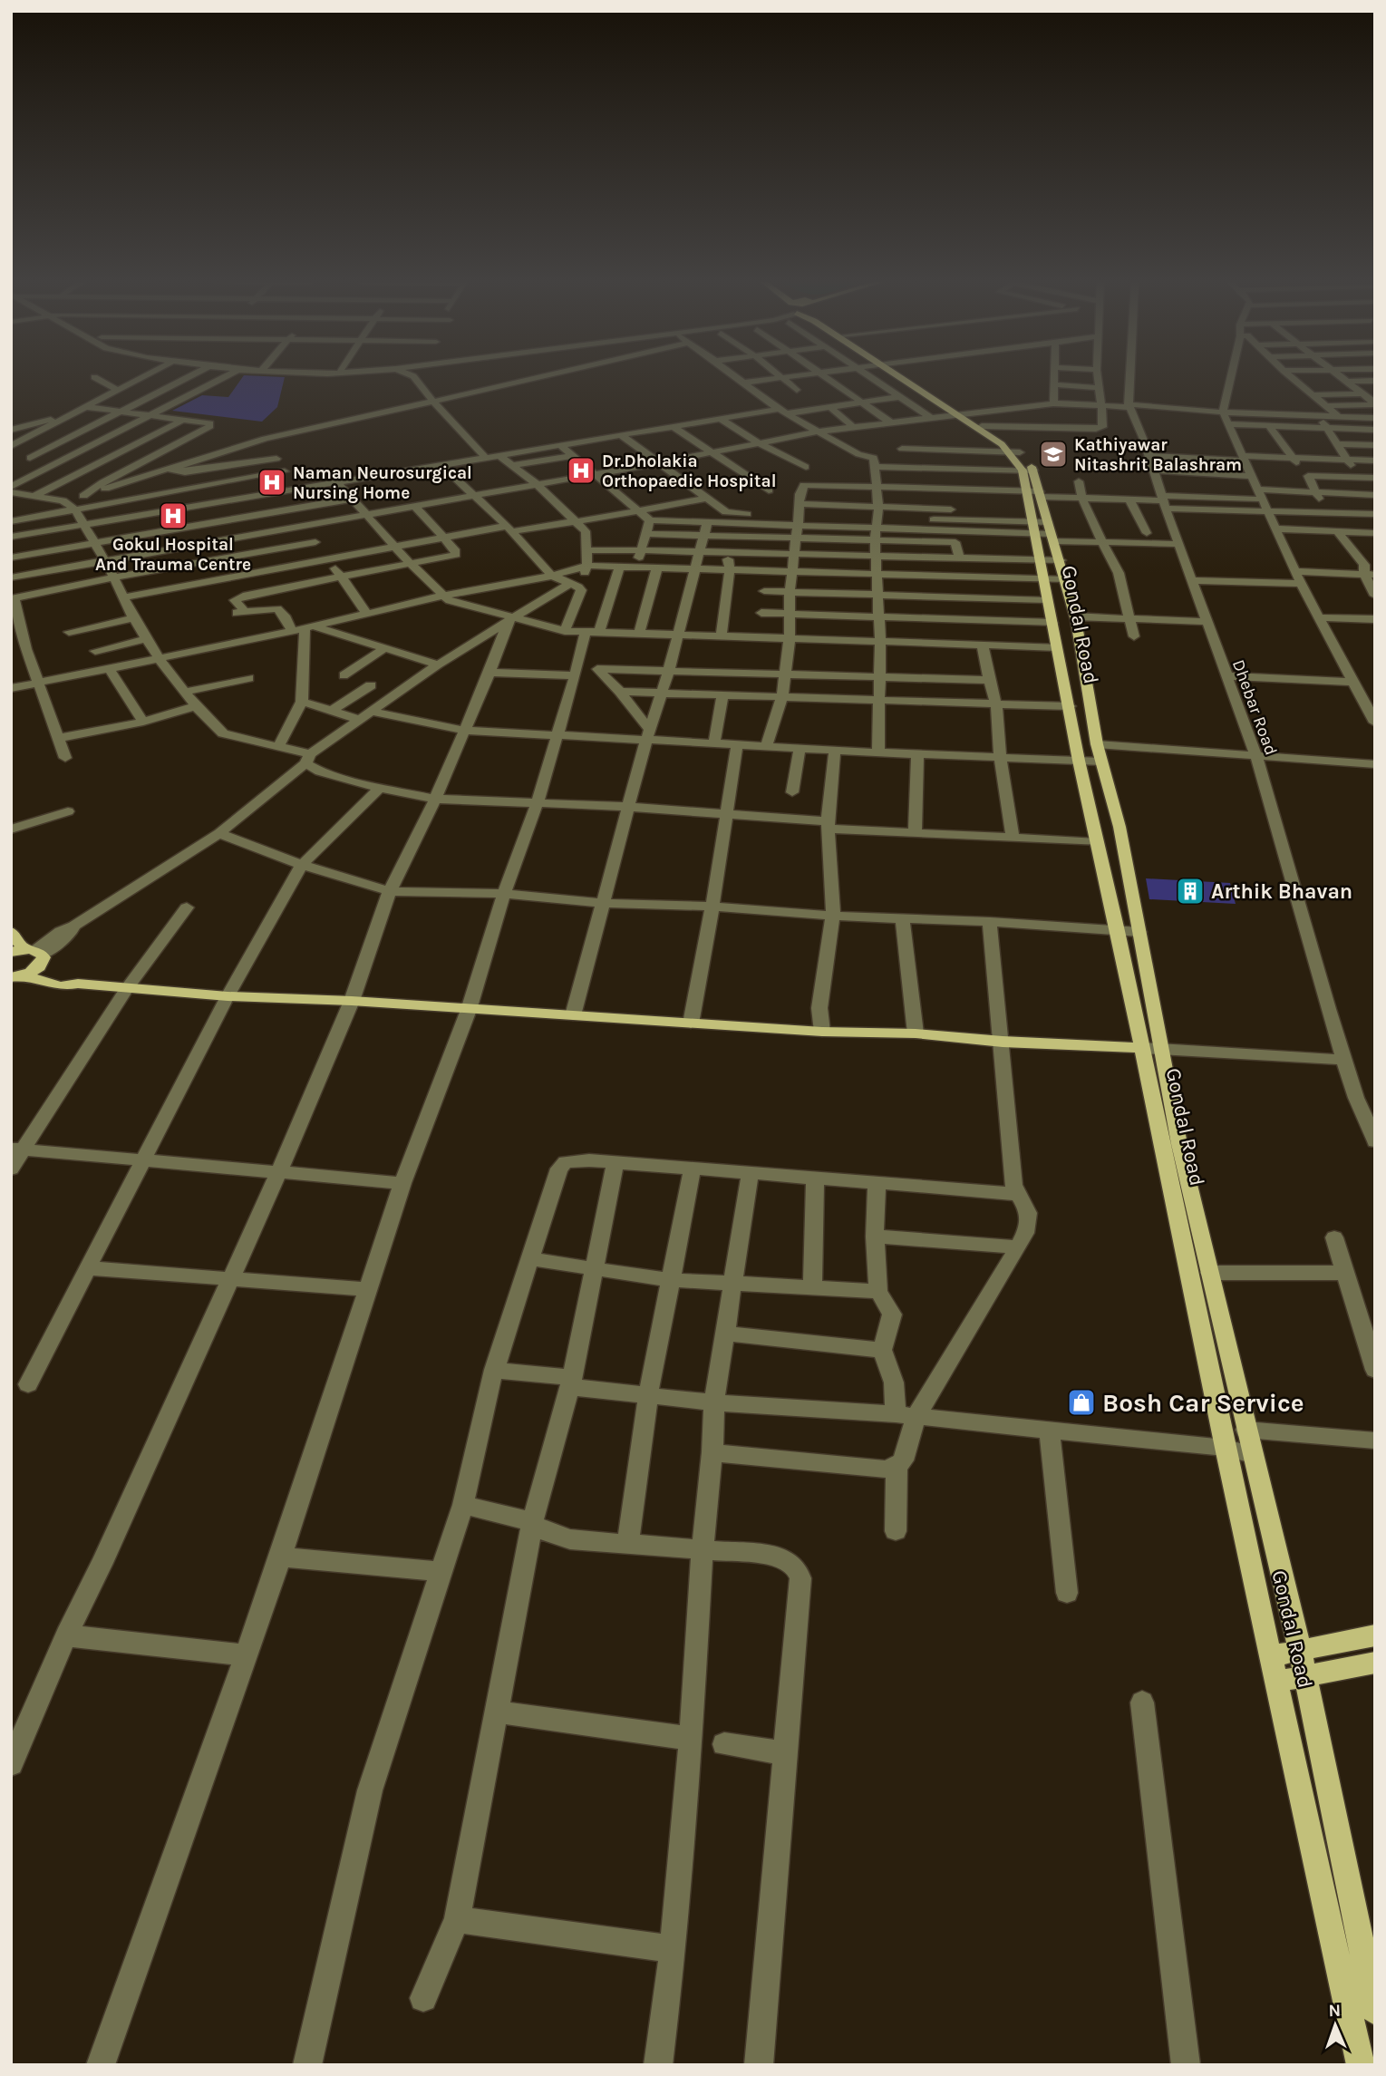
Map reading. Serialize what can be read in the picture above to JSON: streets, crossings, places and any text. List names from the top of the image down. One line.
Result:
{"streets":{"main road":["Gondal Road"],"street":["Dhebar Road"]},"places":{"school or university":["Kathiyawar Nitashrit Balashram"],"hospital":["Dr.Dholakia Orthopaedic Hospital","Naman Neurosurgical Nursing Home","Gokul Hospital And Trauma Centre"],"building":["Arthik Bhavan"],"shop":["Bosh Car Service"]},"north":"top"}
